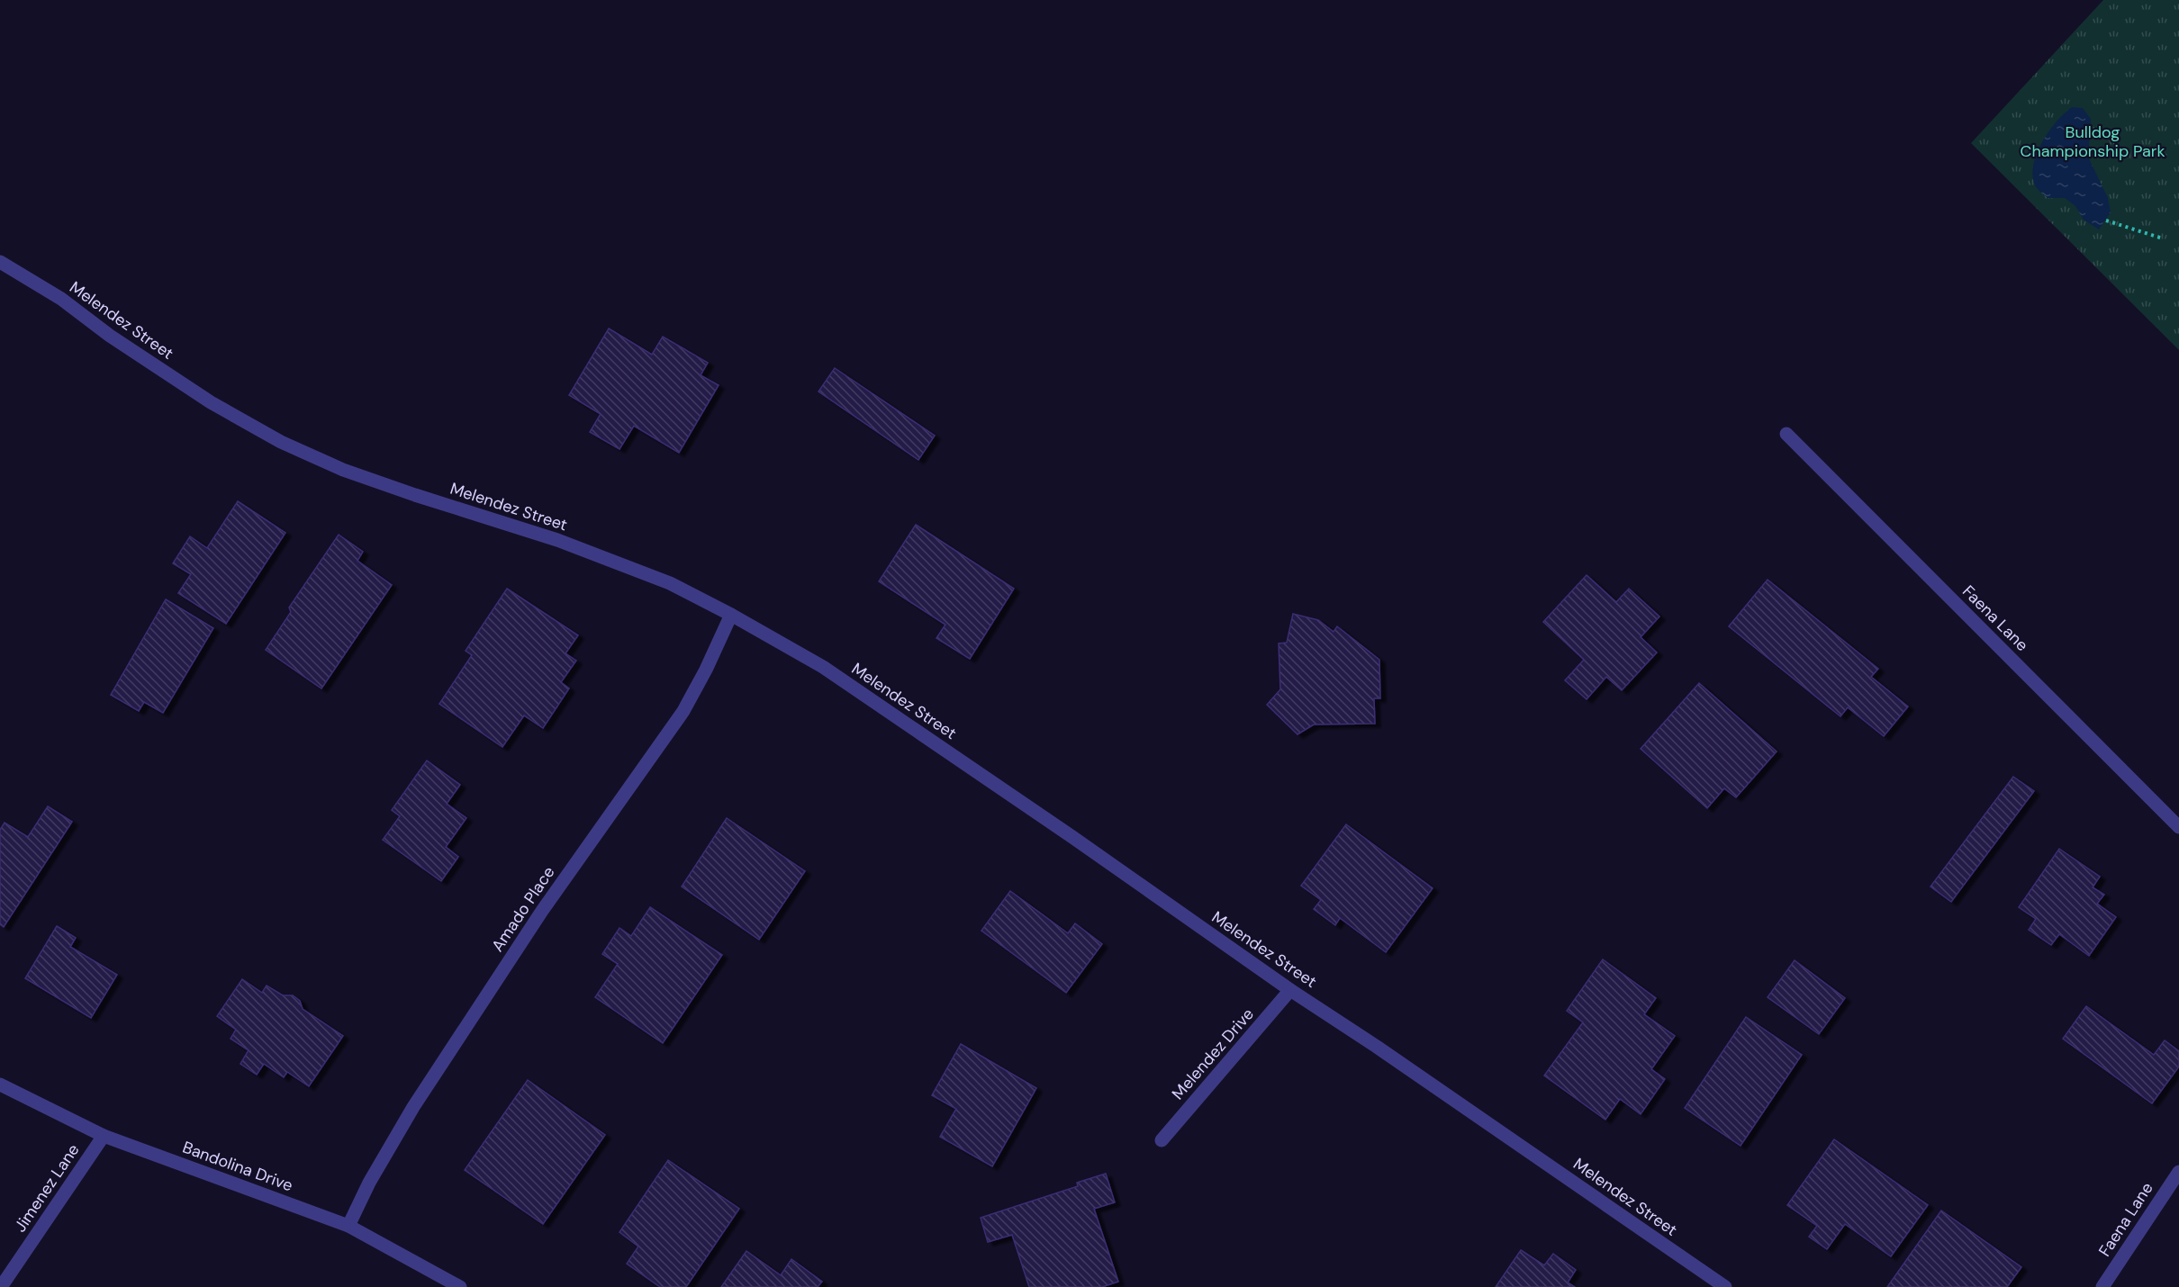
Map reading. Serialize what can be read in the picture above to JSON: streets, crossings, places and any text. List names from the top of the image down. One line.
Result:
{"streets":{"street":["Melendez Street","Faena Lane","Amado Place","Melendez Drive","Bandolina Drive","Jimenez Lane"]},"crossings":[["Melendez Street","Amado Place"],["Melendez Street","Melendez Drive"],["Amado Place","Bandolina Drive"],["Bandolina Drive","Jimenez Lane"]],"parks":["Bulldog Championship Park"]}
